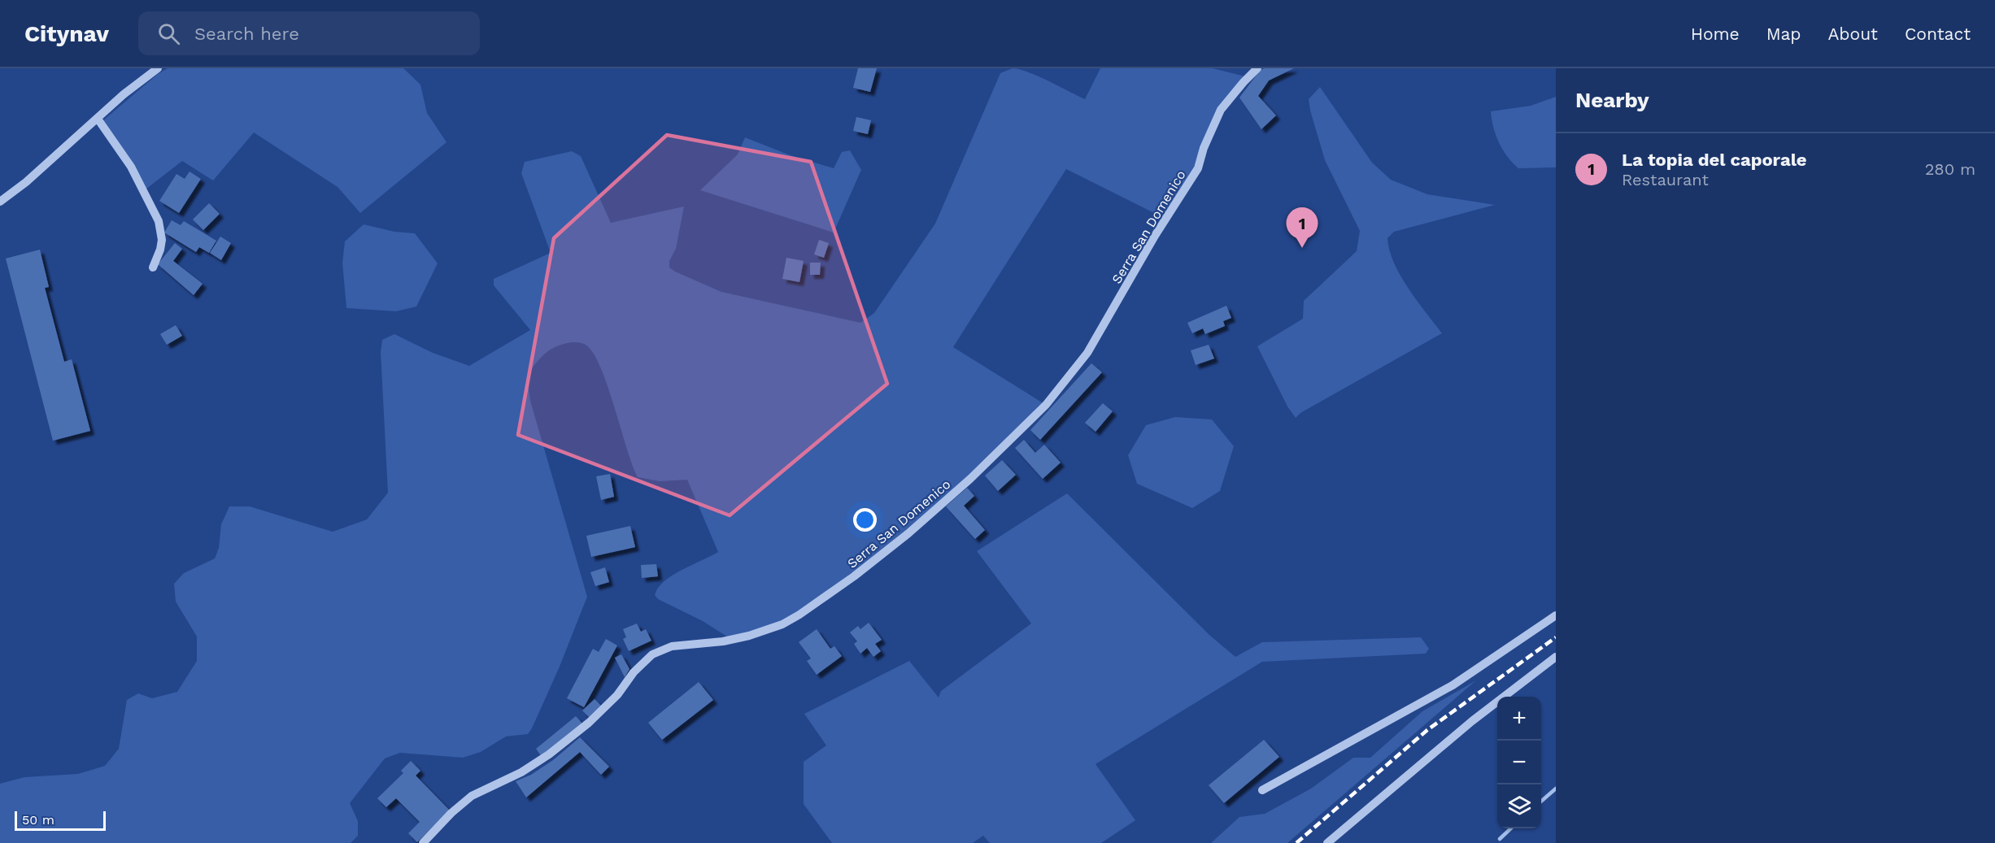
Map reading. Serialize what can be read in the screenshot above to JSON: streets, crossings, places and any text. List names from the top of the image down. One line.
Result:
{"streets":{"street":["Serra San Domenico"]},"scale_bar":"50 m","page":{"header":"Citynav","search":"Search here","nav":["Home","Map","About","Contact"],"heading":"Nearby","list":[{"mark":"1","name":"La topia del caporale","note":"Restaurant","value":"280 m"}],"pins":"1","map_buttons":["+","−"],"scale":"50 m"}}
